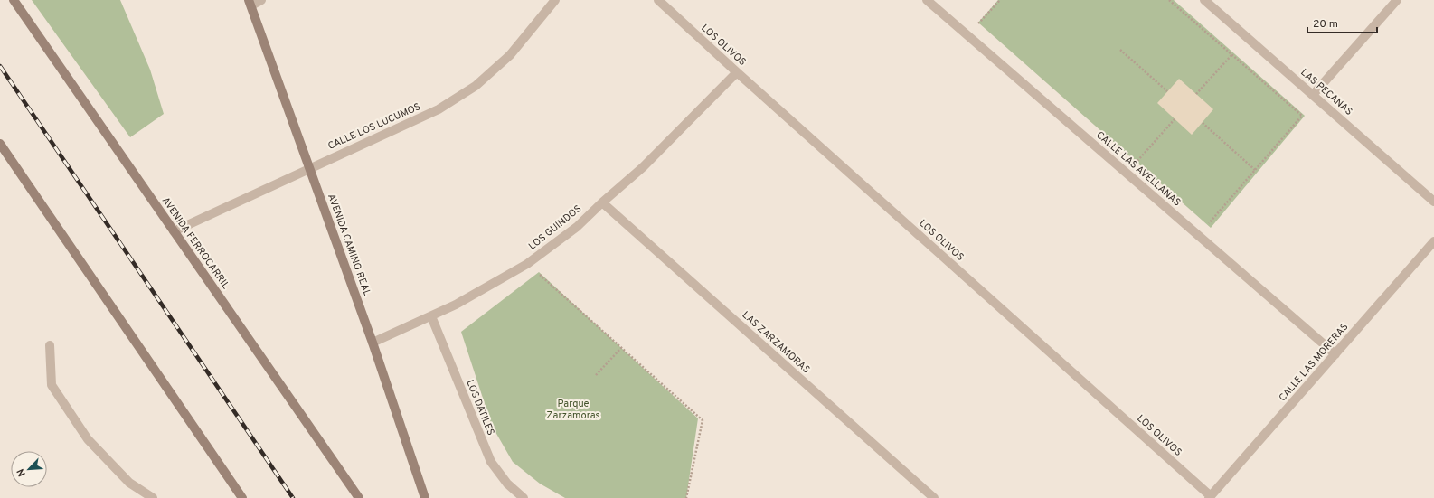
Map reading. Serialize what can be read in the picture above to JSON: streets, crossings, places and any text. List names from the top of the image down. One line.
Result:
{"streets":{"street":["LOS OLIVOS","LAS PECANAS","CALLE LOS LUCUMOS","CALLE LAS AVELLANAS","LOS GUINDOS","AVENIDA FERROCARRIL","AVENIDA CAMINO REAL","LAS ZARZAMORAS","CALLE LAS MORERAS","LOS DATILES"]},"crossings":[["LOS OLIVOS","LOS GUINDOS"],["LOS OLIVOS","CALLE LAS MORERAS"],["CALLE LOS LUCUMOS","AVENIDA FERROCARRIL"],["CALLE LOS LUCUMOS","AVENIDA CAMINO REAL"],["CALLE LAS AVELLANAS","CALLE LAS MORERAS"],["LOS GUINDOS","AVENIDA CAMINO REAL"],["LOS GUINDOS","LAS ZARZAMORAS"],["LOS GUINDOS","LOS DATILES"]],"parks":["Parque Zarzamoras"],"scale_bar":"20 m","north":"bottom left"}
